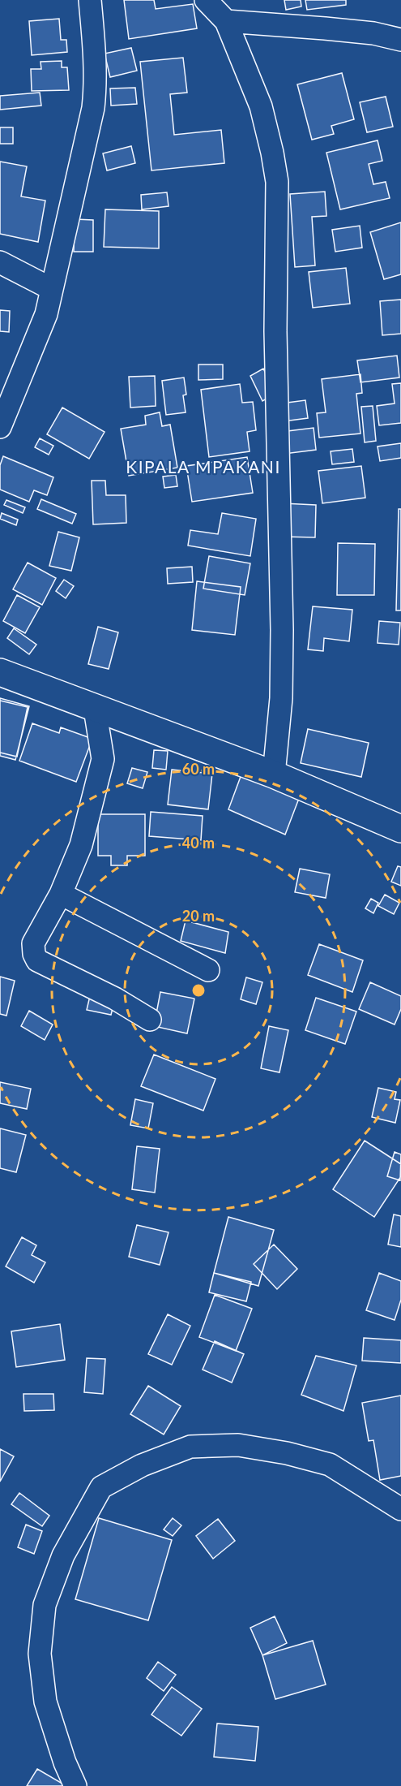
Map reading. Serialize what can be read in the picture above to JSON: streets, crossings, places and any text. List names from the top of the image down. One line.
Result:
{"districts":["KIPALA MPAKANI"],"rings":["60 m","40 m","20 m"]}
